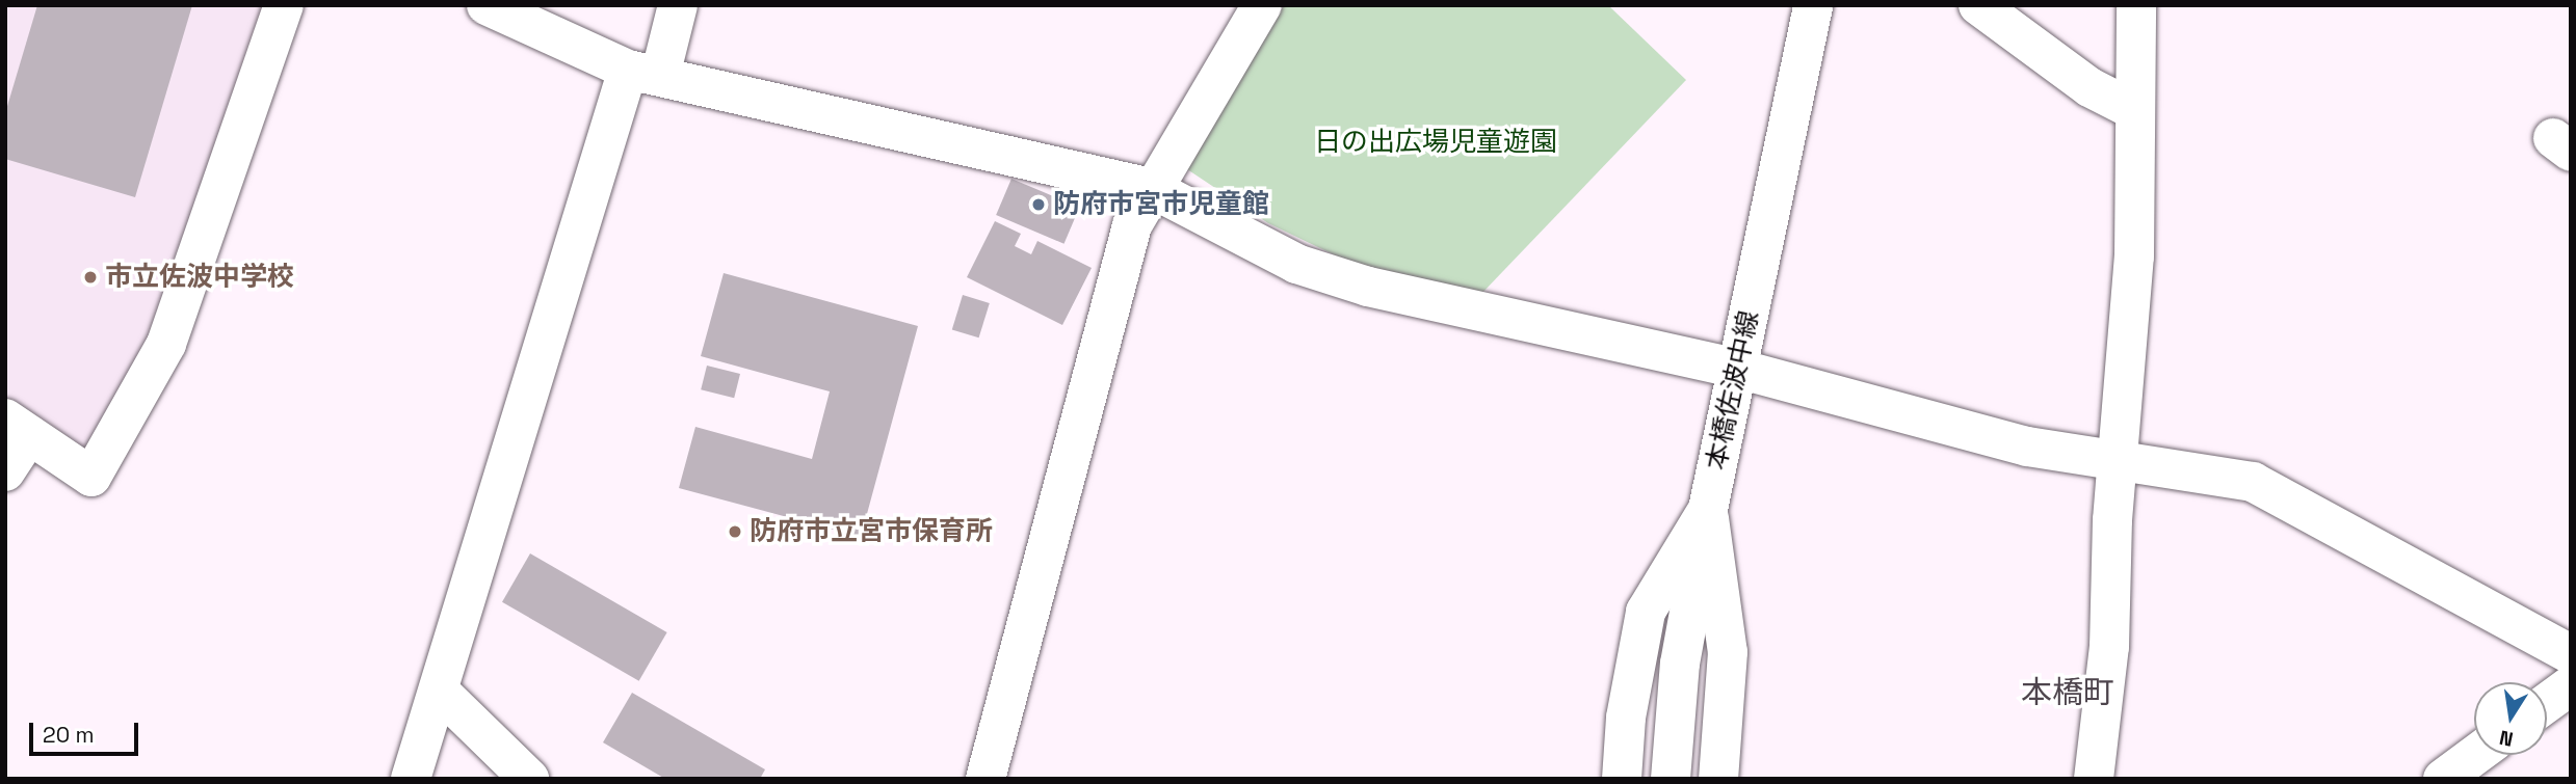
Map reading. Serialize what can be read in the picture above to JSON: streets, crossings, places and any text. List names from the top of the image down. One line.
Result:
{"streets":{"street":["本橋佐波中線"]},"districts":["本橋町"],"parks":["日の出広場児童遊園"],"places":["防府市宮市児童館","市立佐波中学校","防府市立宮市保育所"],"scale_bar":"20 m","north":"bottom"}
